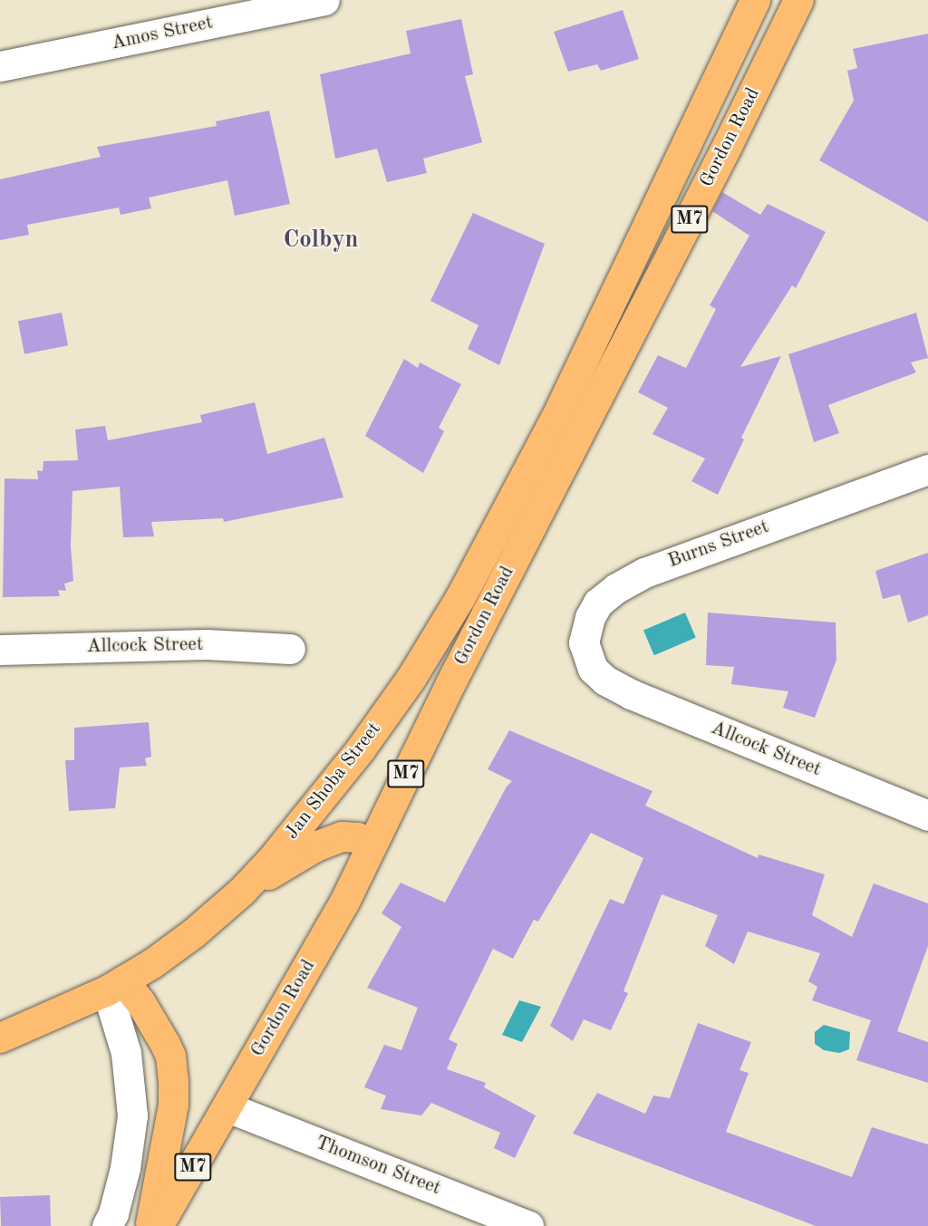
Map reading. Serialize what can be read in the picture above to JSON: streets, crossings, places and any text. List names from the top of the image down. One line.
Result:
{"streets":{"main road":["Gordon Road","M7","Jan Shoba Street"],"street":["Amos Street","Burns Street","Allcock Street","Thomson Street"]},"crossings":[["Gordon Road","Jan Shoba Street"],["Gordon Road","Thomson Street"],["Burns Street","Allcock Street"]],"districts":["Colbyn"]}
